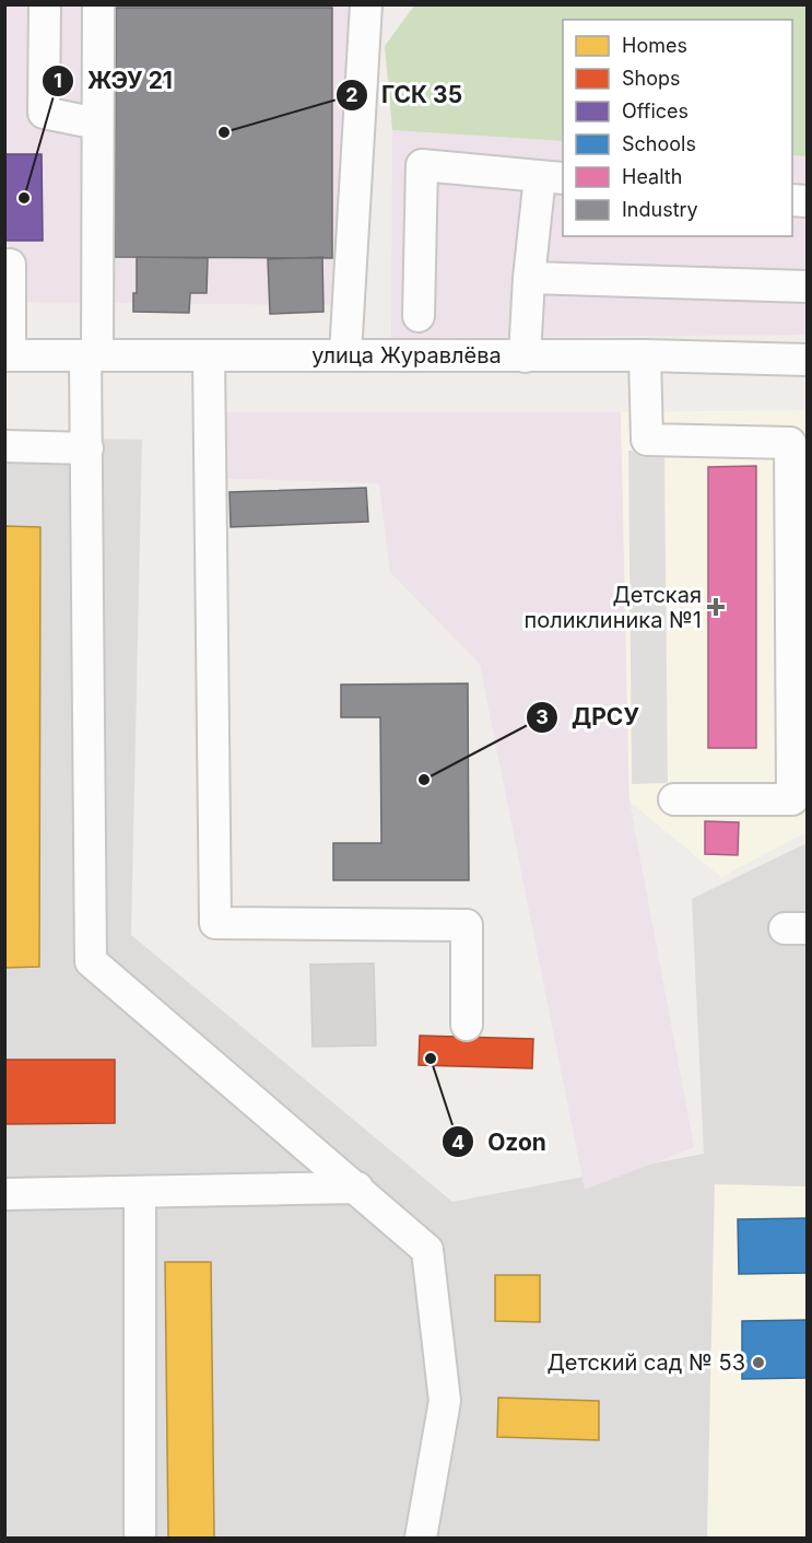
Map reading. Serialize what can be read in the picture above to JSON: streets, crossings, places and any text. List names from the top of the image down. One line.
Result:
{"streets":{"street":["улица Журавлёва"]},"places":{"other":["ГСК 35","ЖЭУ 21","ДРСУ","Ozon","Детский сад № 53"],"health":["Детская поликлиника №1"]},"legend":["Homes","Shops","Offices","Schools","Health","Industry"]}
